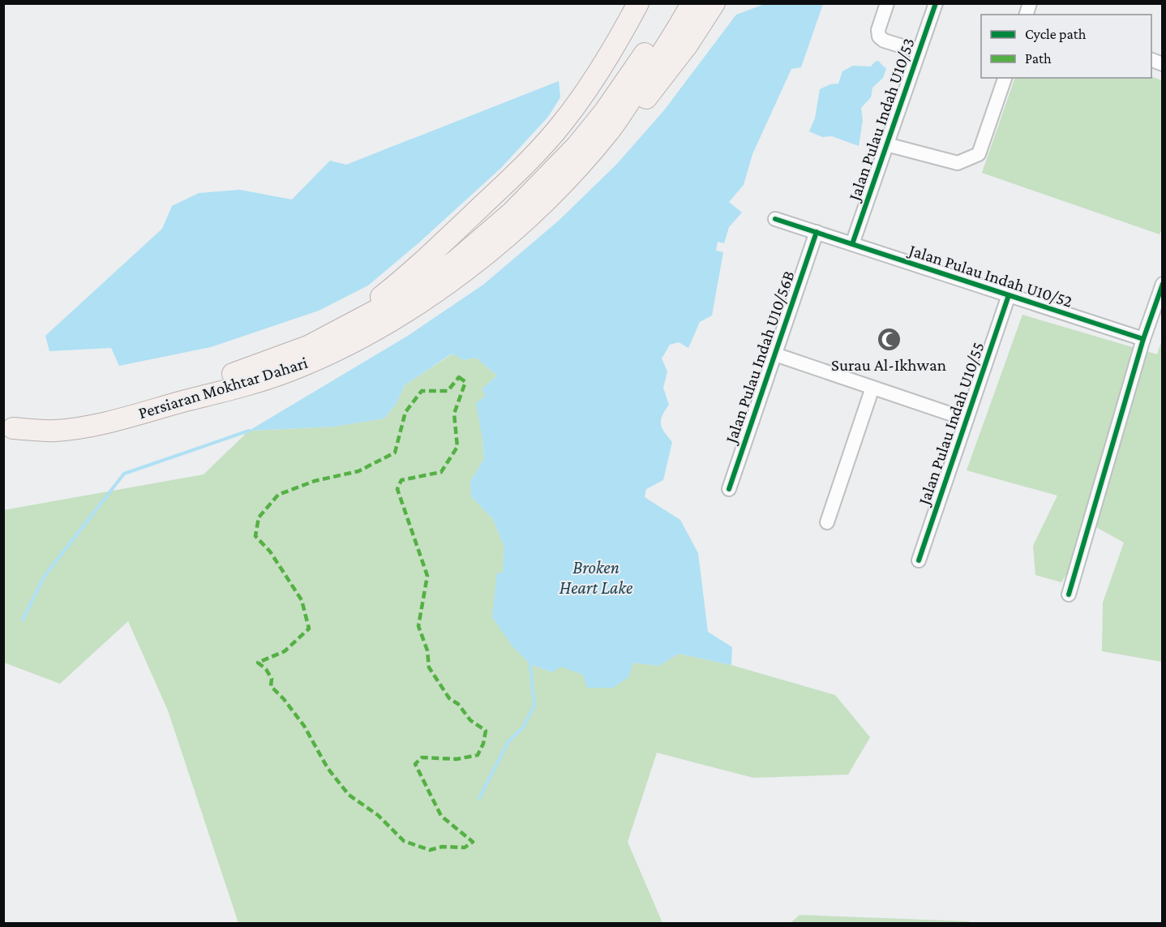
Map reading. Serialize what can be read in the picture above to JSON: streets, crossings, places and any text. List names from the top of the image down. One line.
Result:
{"streets":{"main road":["Persiaran Mokhtar Dahari"],"street":["Jalan Pulau Indah U10/53","Jalan Pulau Indah U10/52","Jalan Pulau Indah U10/56B","Jalan Pulau Indah U10/55"]},"crossings":[["Jalan Pulau Indah U10/53","Jalan Pulau Indah U10/52"],["Jalan Pulau Indah U10/52","Jalan Pulau Indah U10/56B"],["Jalan Pulau Indah U10/52","Jalan Pulau Indah U10/55"]],"water":["Broken Heart Lake"],"places":{"mosque":["Surau Al-Ikhwan"]},"legend":["Cycle path","Path"]}
